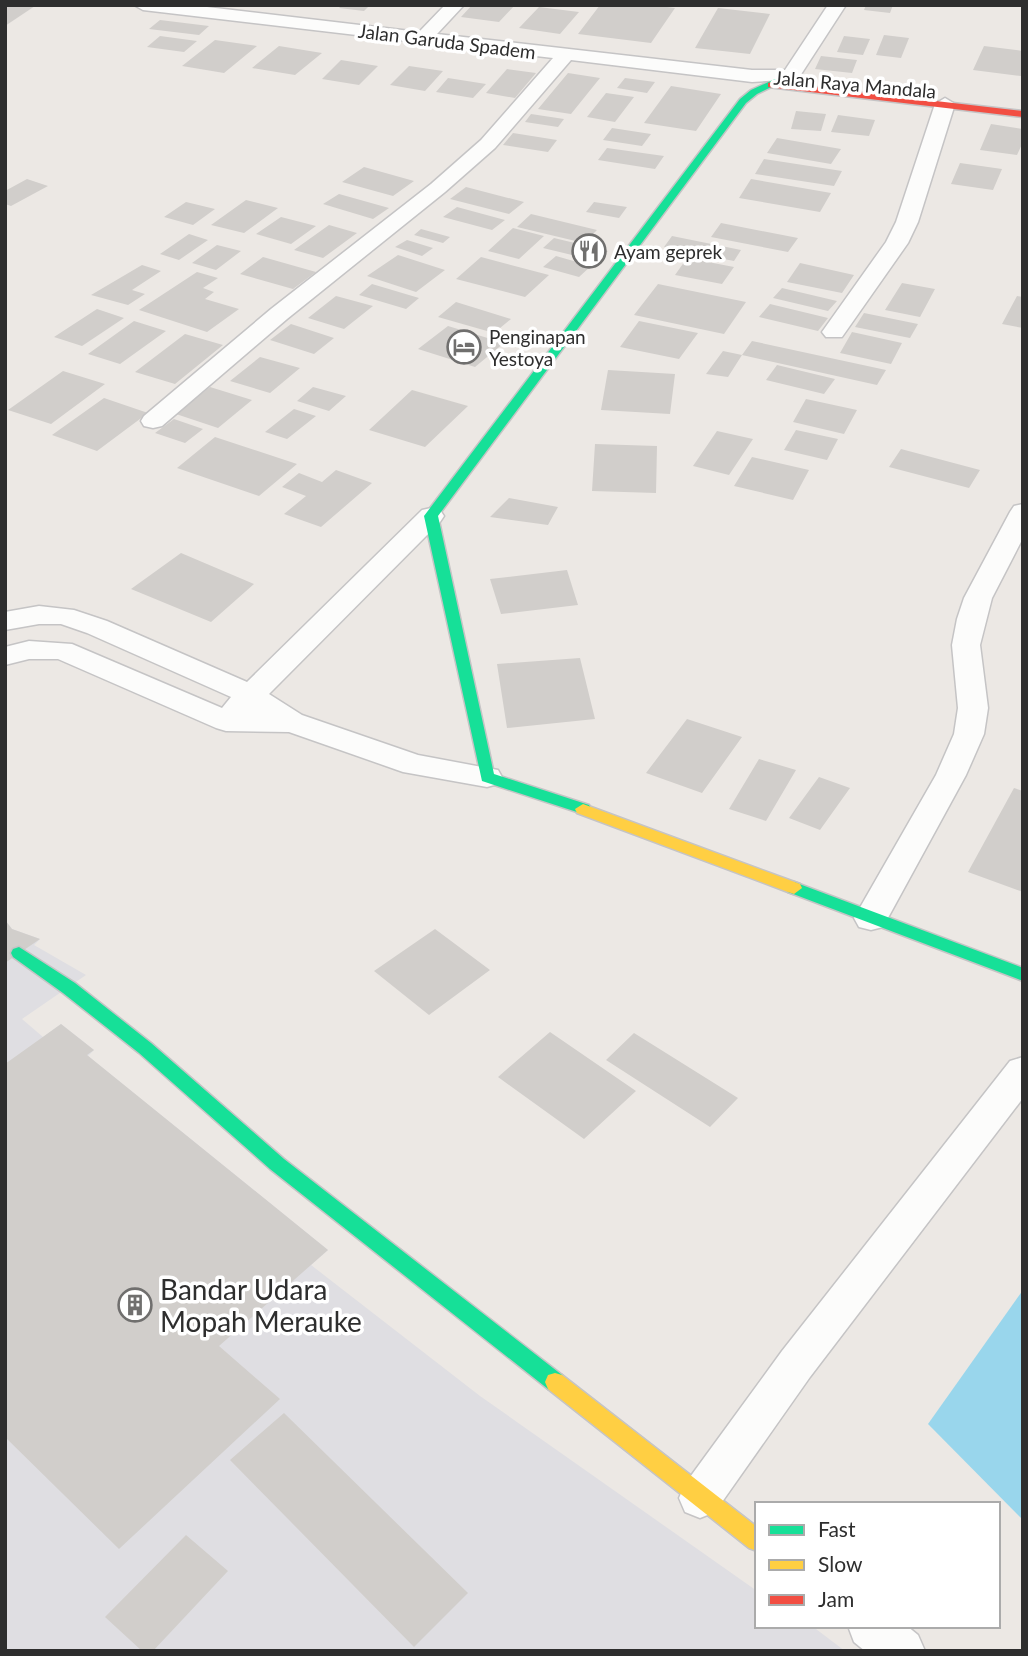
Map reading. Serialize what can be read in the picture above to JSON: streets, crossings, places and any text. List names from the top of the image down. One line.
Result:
{"streets":{"main road":["Jalan Raya Mandala"],"street":["Jalan Garuda Spadem"]},"crossings":[["Jalan Garuda Spadem","Jalan Raya Mandala"]],"places":{"restaurant":["Ayam geprek"],"hotel":["Penginapan Yestoya"],"building":["Bandar Udara Mopah Merauke"]},"legend":["Fast","Slow","Jam"]}
